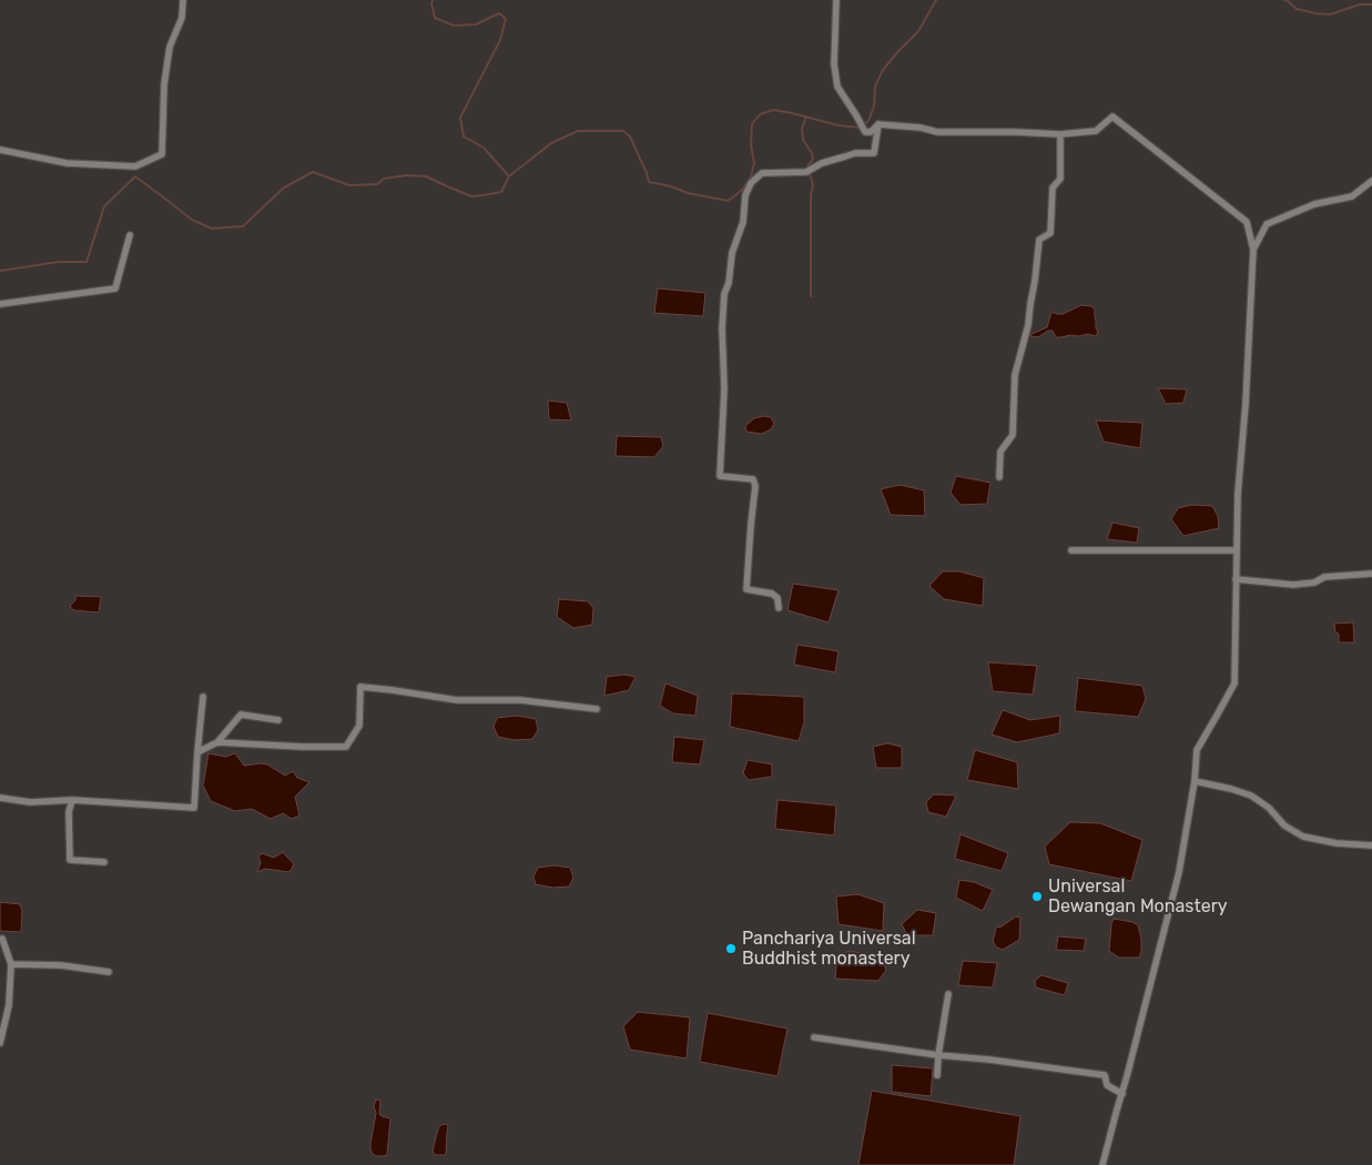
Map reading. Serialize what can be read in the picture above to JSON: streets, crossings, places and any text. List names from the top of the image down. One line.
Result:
{"places":["Universal Dewangan Monastery","Panchariya Universal Buddhist monastery"]}
